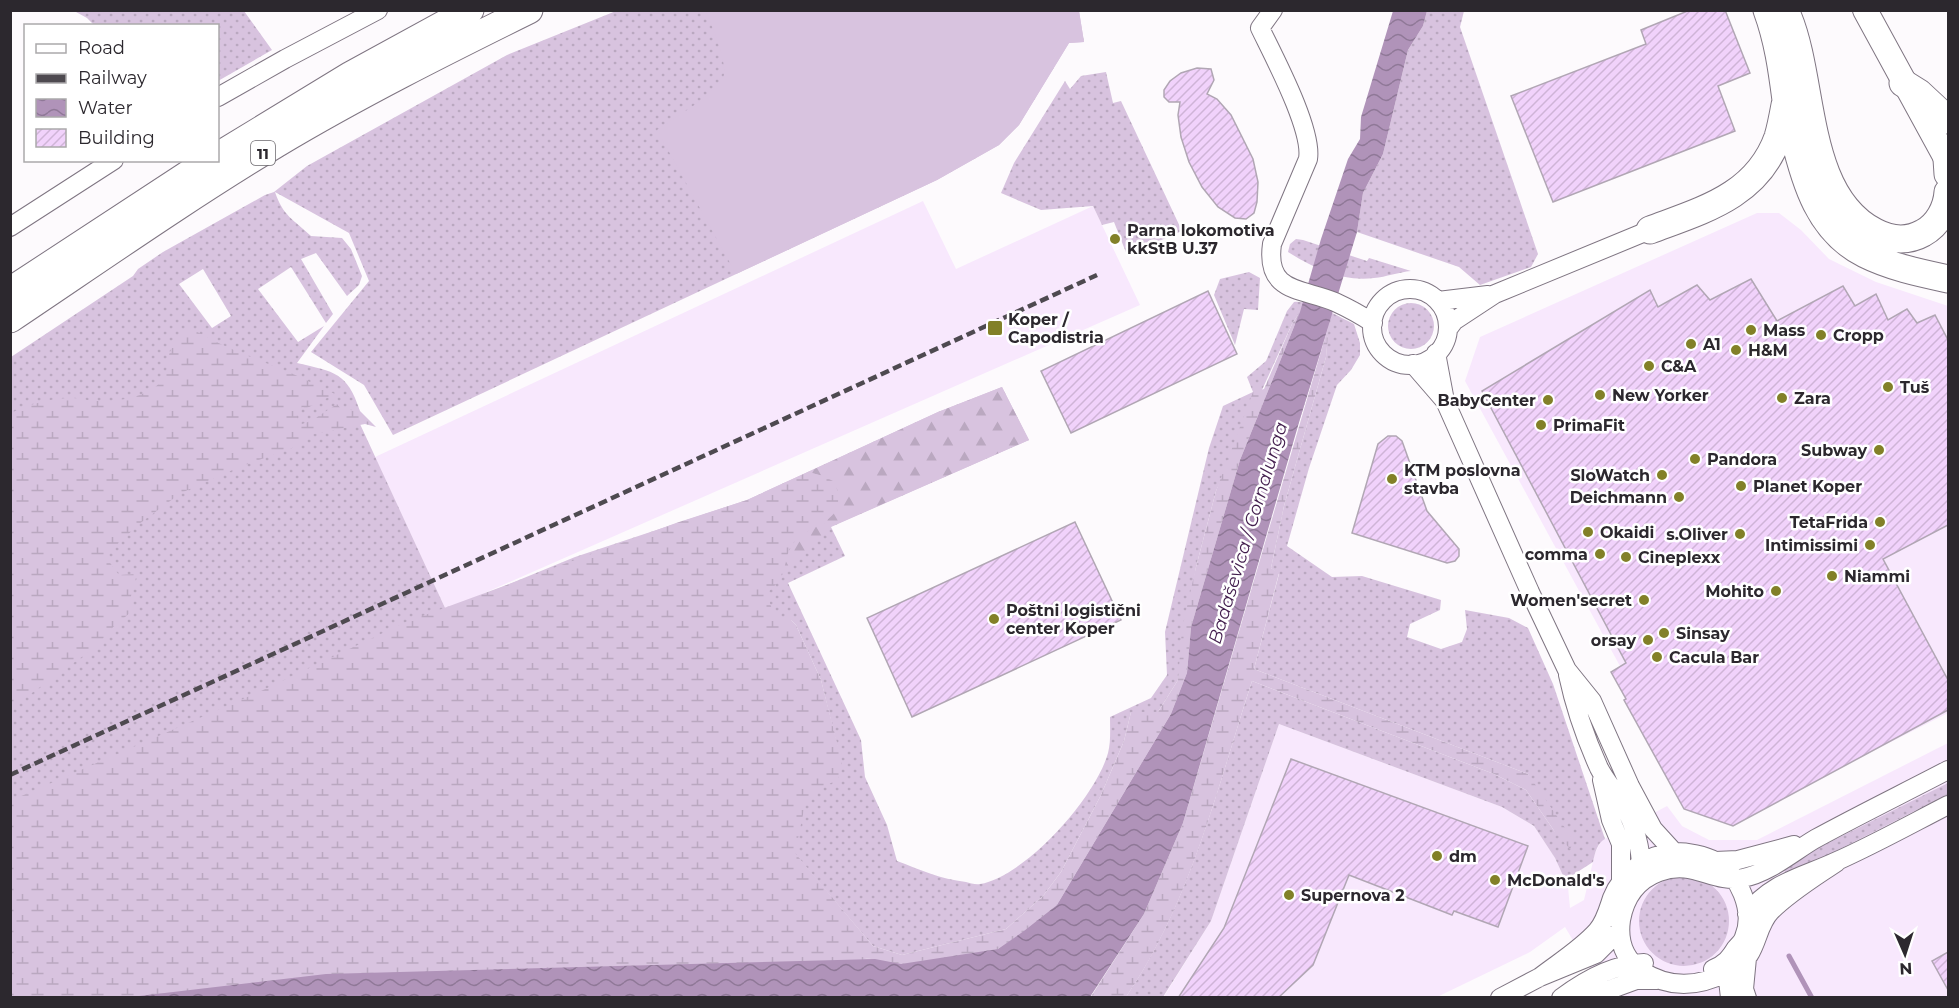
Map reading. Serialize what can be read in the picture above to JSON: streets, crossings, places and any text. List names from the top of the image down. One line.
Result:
{"streets":{"highway":["11"]},"water":["Badaševica / Cornalunga"],"places":{"other":["Parna lokomotiva kkStB U.37","Mass","Cropp","A1","H&M","C&A","Tuš","New Yorker","Zara","BabyCenter","PrimaFit","Subway","Pandora","SloWatch","KTM poslovna stavba","Planet Koper","Deichmann","TetaFrida","Okaidi","s.Oliver","Intimissimi","comma","Cineplexx","Niammi","Mohito","Women'secret","Poštni logistični center Koper","Sinsay","orsay","Cacula Bar","dm","McDonald's","Supernova 2"],"transit":["Koper / Capodistria"]},"legend":["Road","Railway","Water","Building"],"north":"bottom"}
